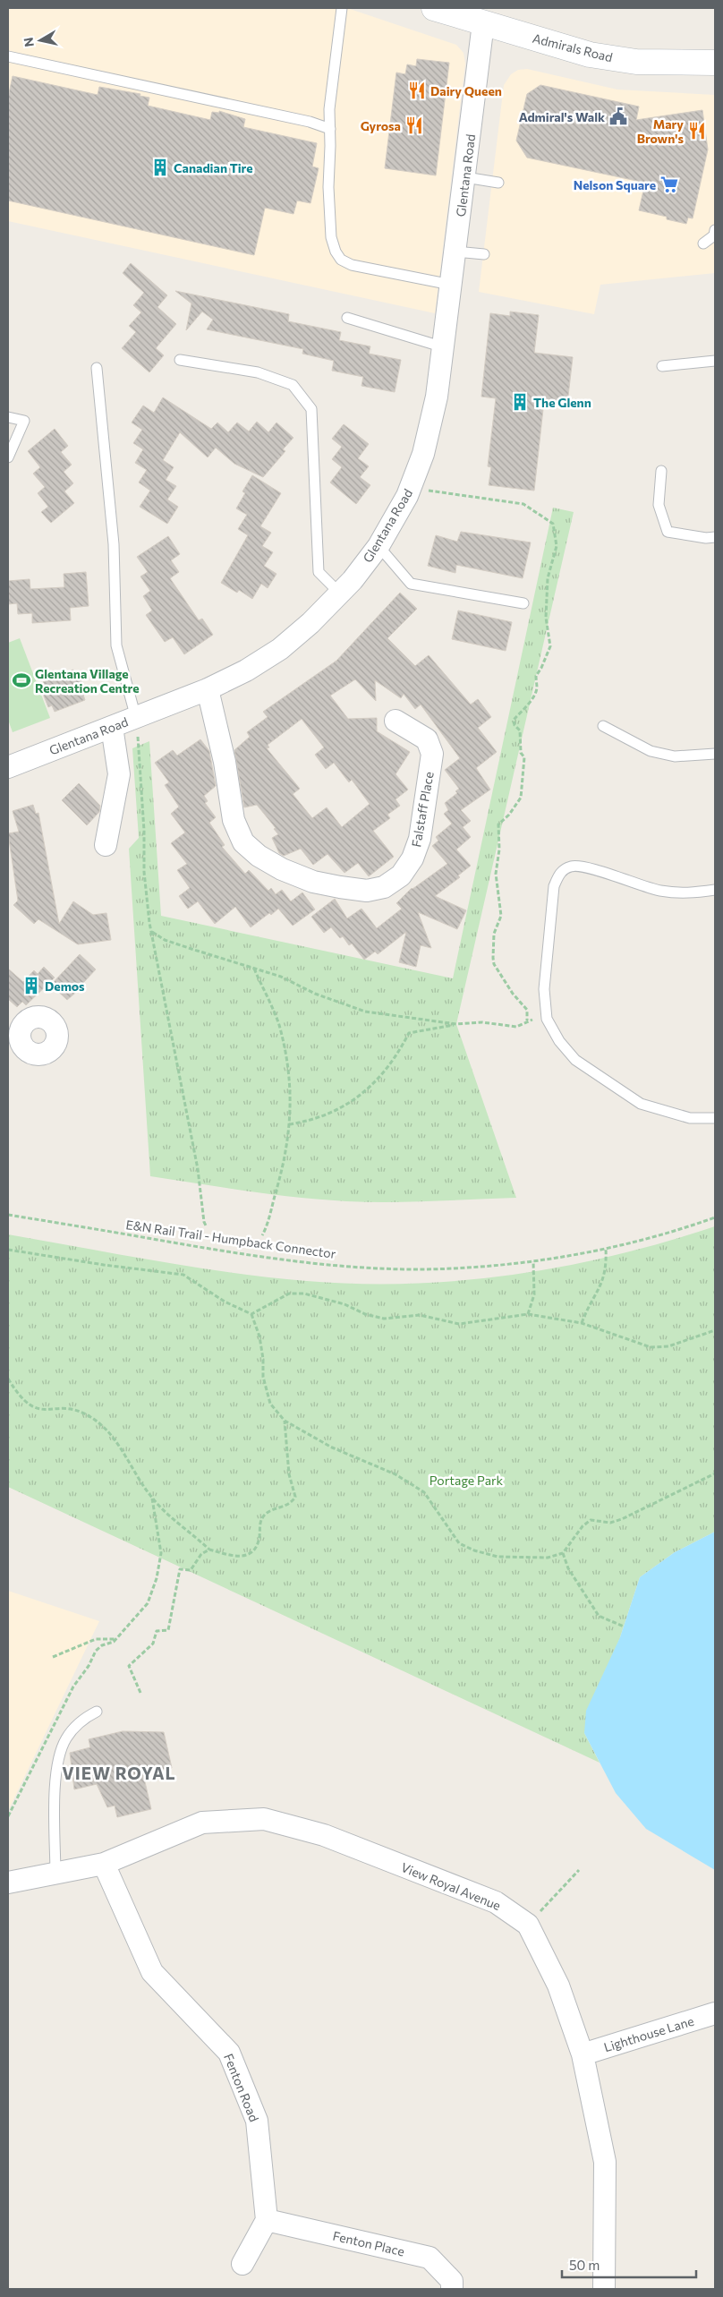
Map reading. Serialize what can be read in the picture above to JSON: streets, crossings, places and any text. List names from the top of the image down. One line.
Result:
{"streets":{"main road":["Admirals Road"],"street":["Glentana Road","Falstaff Place","View Royal Avenue","Lighthouse Lane","Fenton Road","Fenton Place"],"path":["E&N Rail Trail - Humpback Connector"]},"crossings":[["Admirals Road","Glentana Road"],["Glentana Road","Falstaff Place"],["View Royal Avenue","Lighthouse Lane"],["View Royal Avenue","Fenton Road"],["Fenton Road","Fenton Place"]],"districts":["VIEW ROYAL"],"parks":["Portage Park"],"places":{"restaurant":["Dairy Queen","Gyrosa","Mary Brown's"],"public building":["Admiral's Walk"],"building":["Canadian Tire","The Glenn","Demos"],"supermarket":["Nelson Square"],"sports":["Glentana Village Recreation Centre"]},"scale_bar":"50 m","north":"left"}
